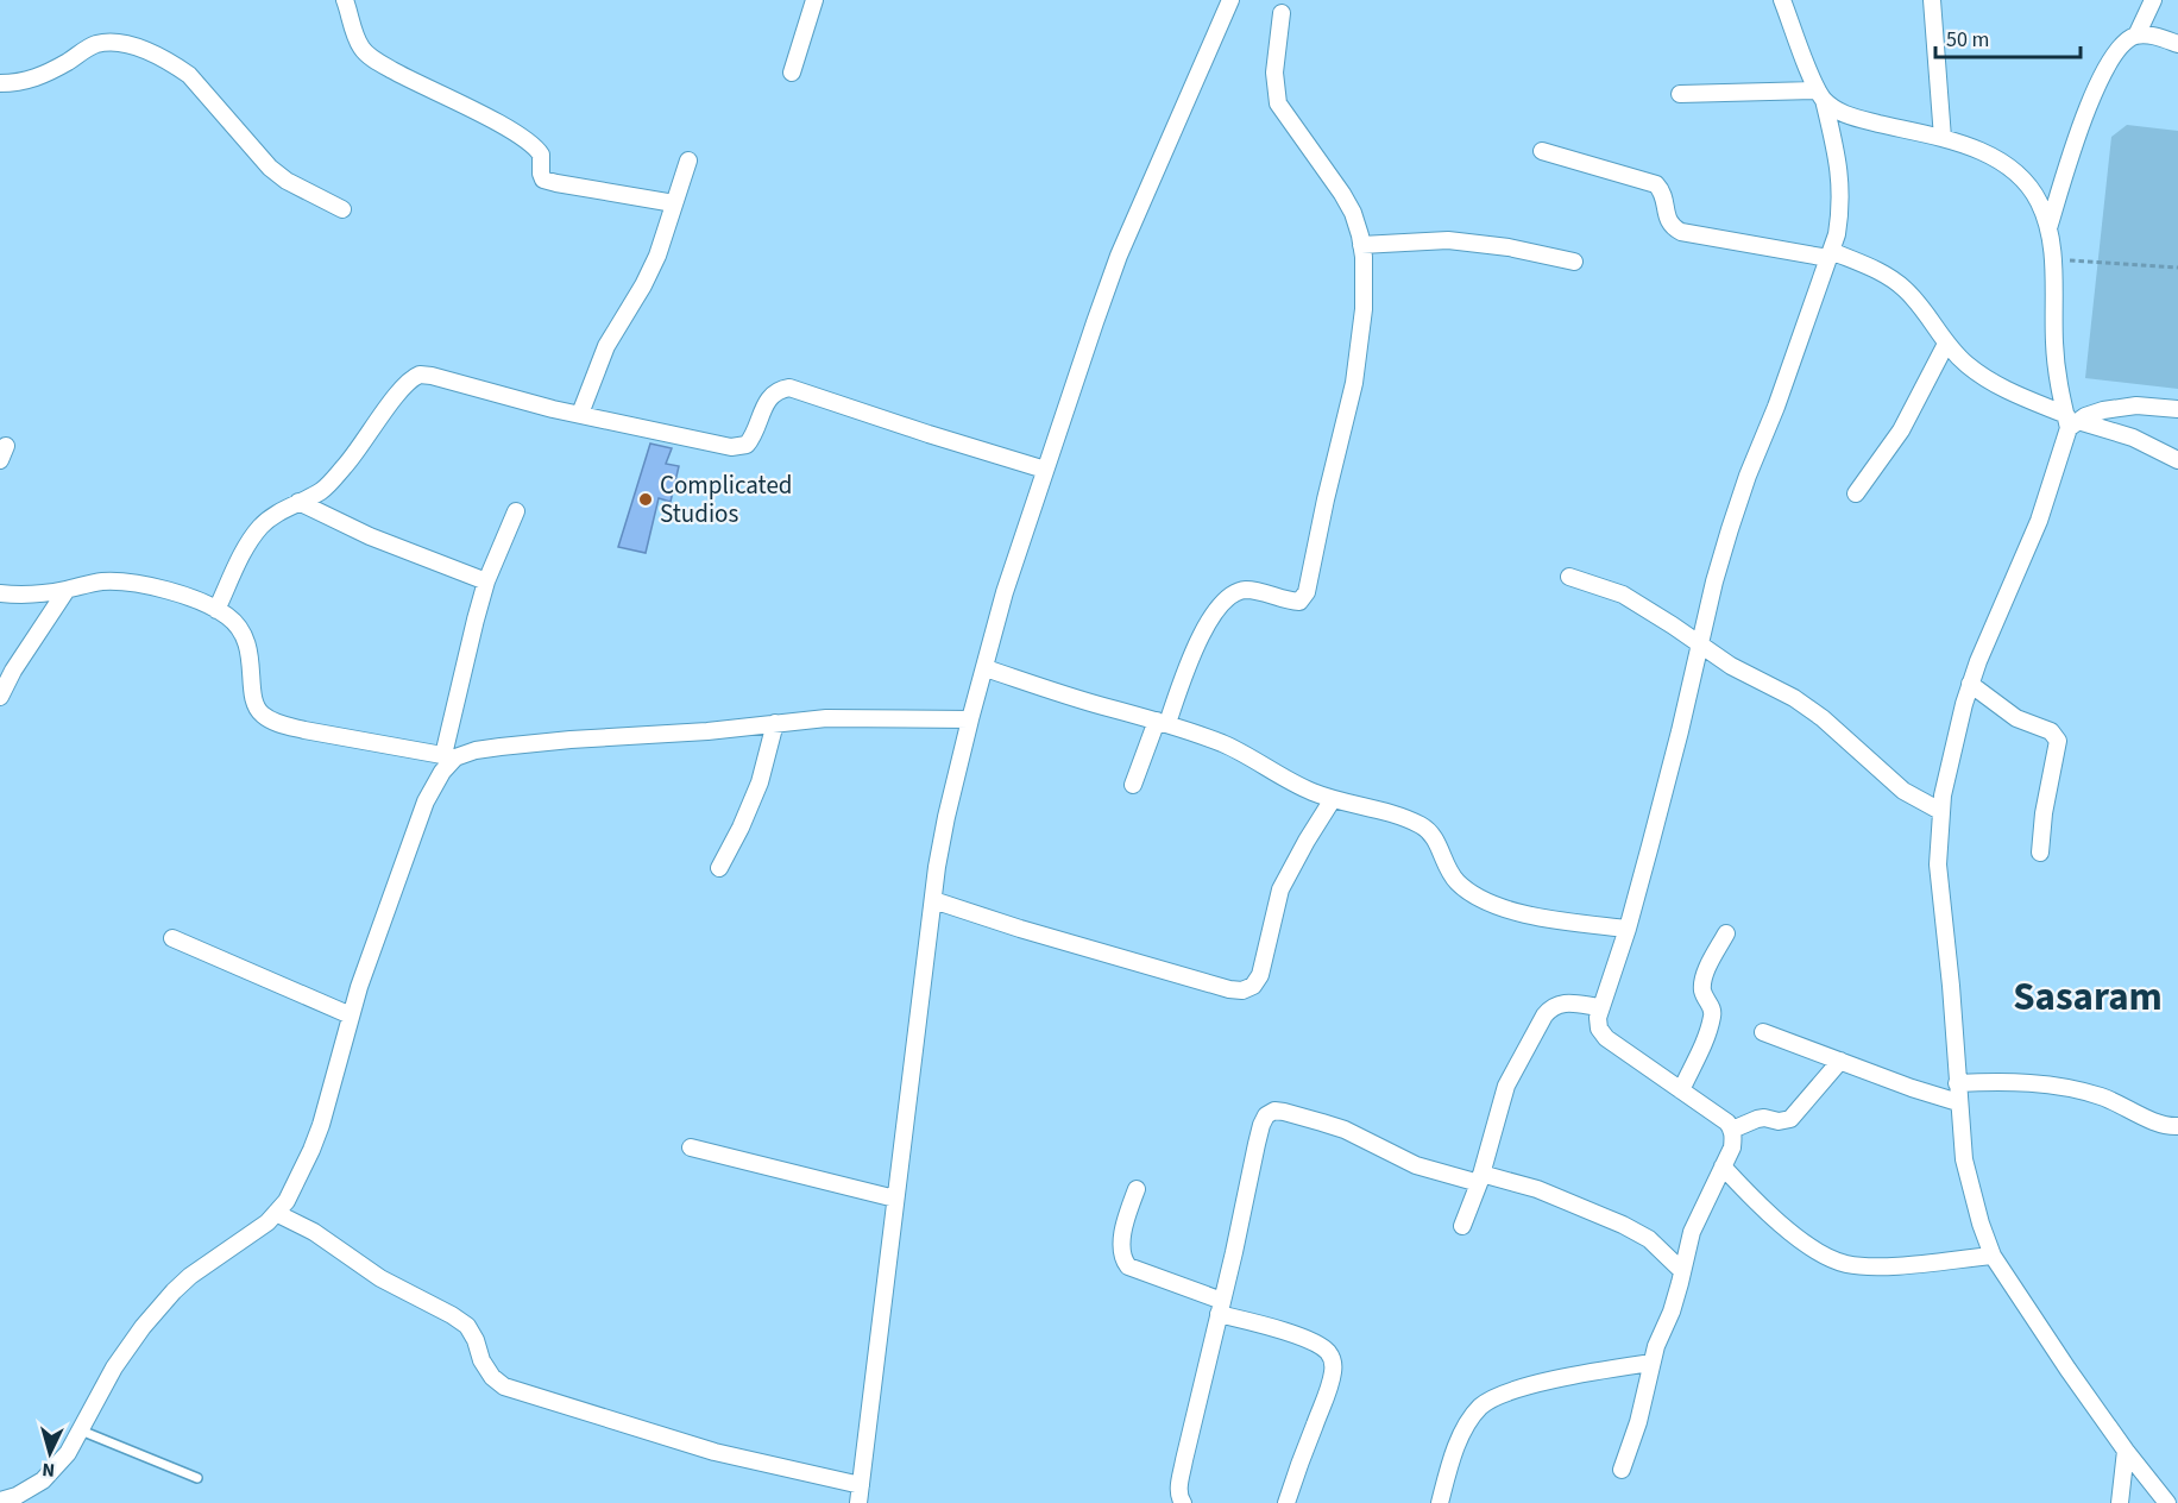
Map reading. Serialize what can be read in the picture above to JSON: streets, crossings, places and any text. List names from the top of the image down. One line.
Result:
{"districts":["Sasaram"],"places":["Complicated Studios"],"scale_bar":"50 m","north":"bottom"}
